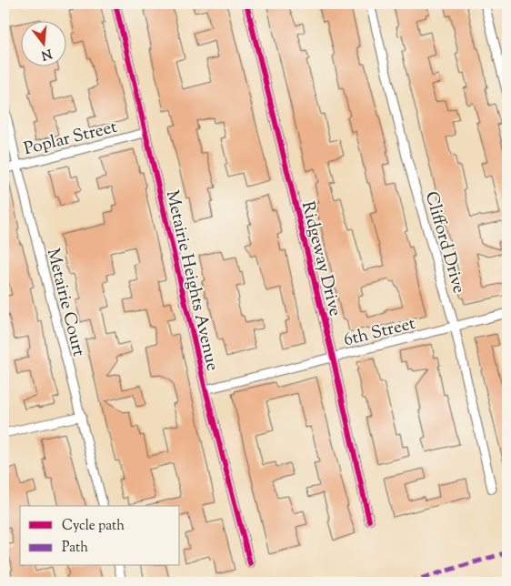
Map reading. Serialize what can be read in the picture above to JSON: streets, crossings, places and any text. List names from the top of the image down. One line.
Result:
{"streets":{"street":["Poplar Street","Clifford Drive","Ridgeway Drive","Metairie Heights Avenue","Metairie Court","6th Street"]},"crossings":[["Poplar Street","Metairie Heights Avenue"],["Poplar Street","Metairie Court"],["Clifford Drive","6th Street"],["Ridgeway Drive","6th Street"],["Metairie Heights Avenue","6th Street"]],"legend":["Cycle path","Path"],"north":"bottom"}
